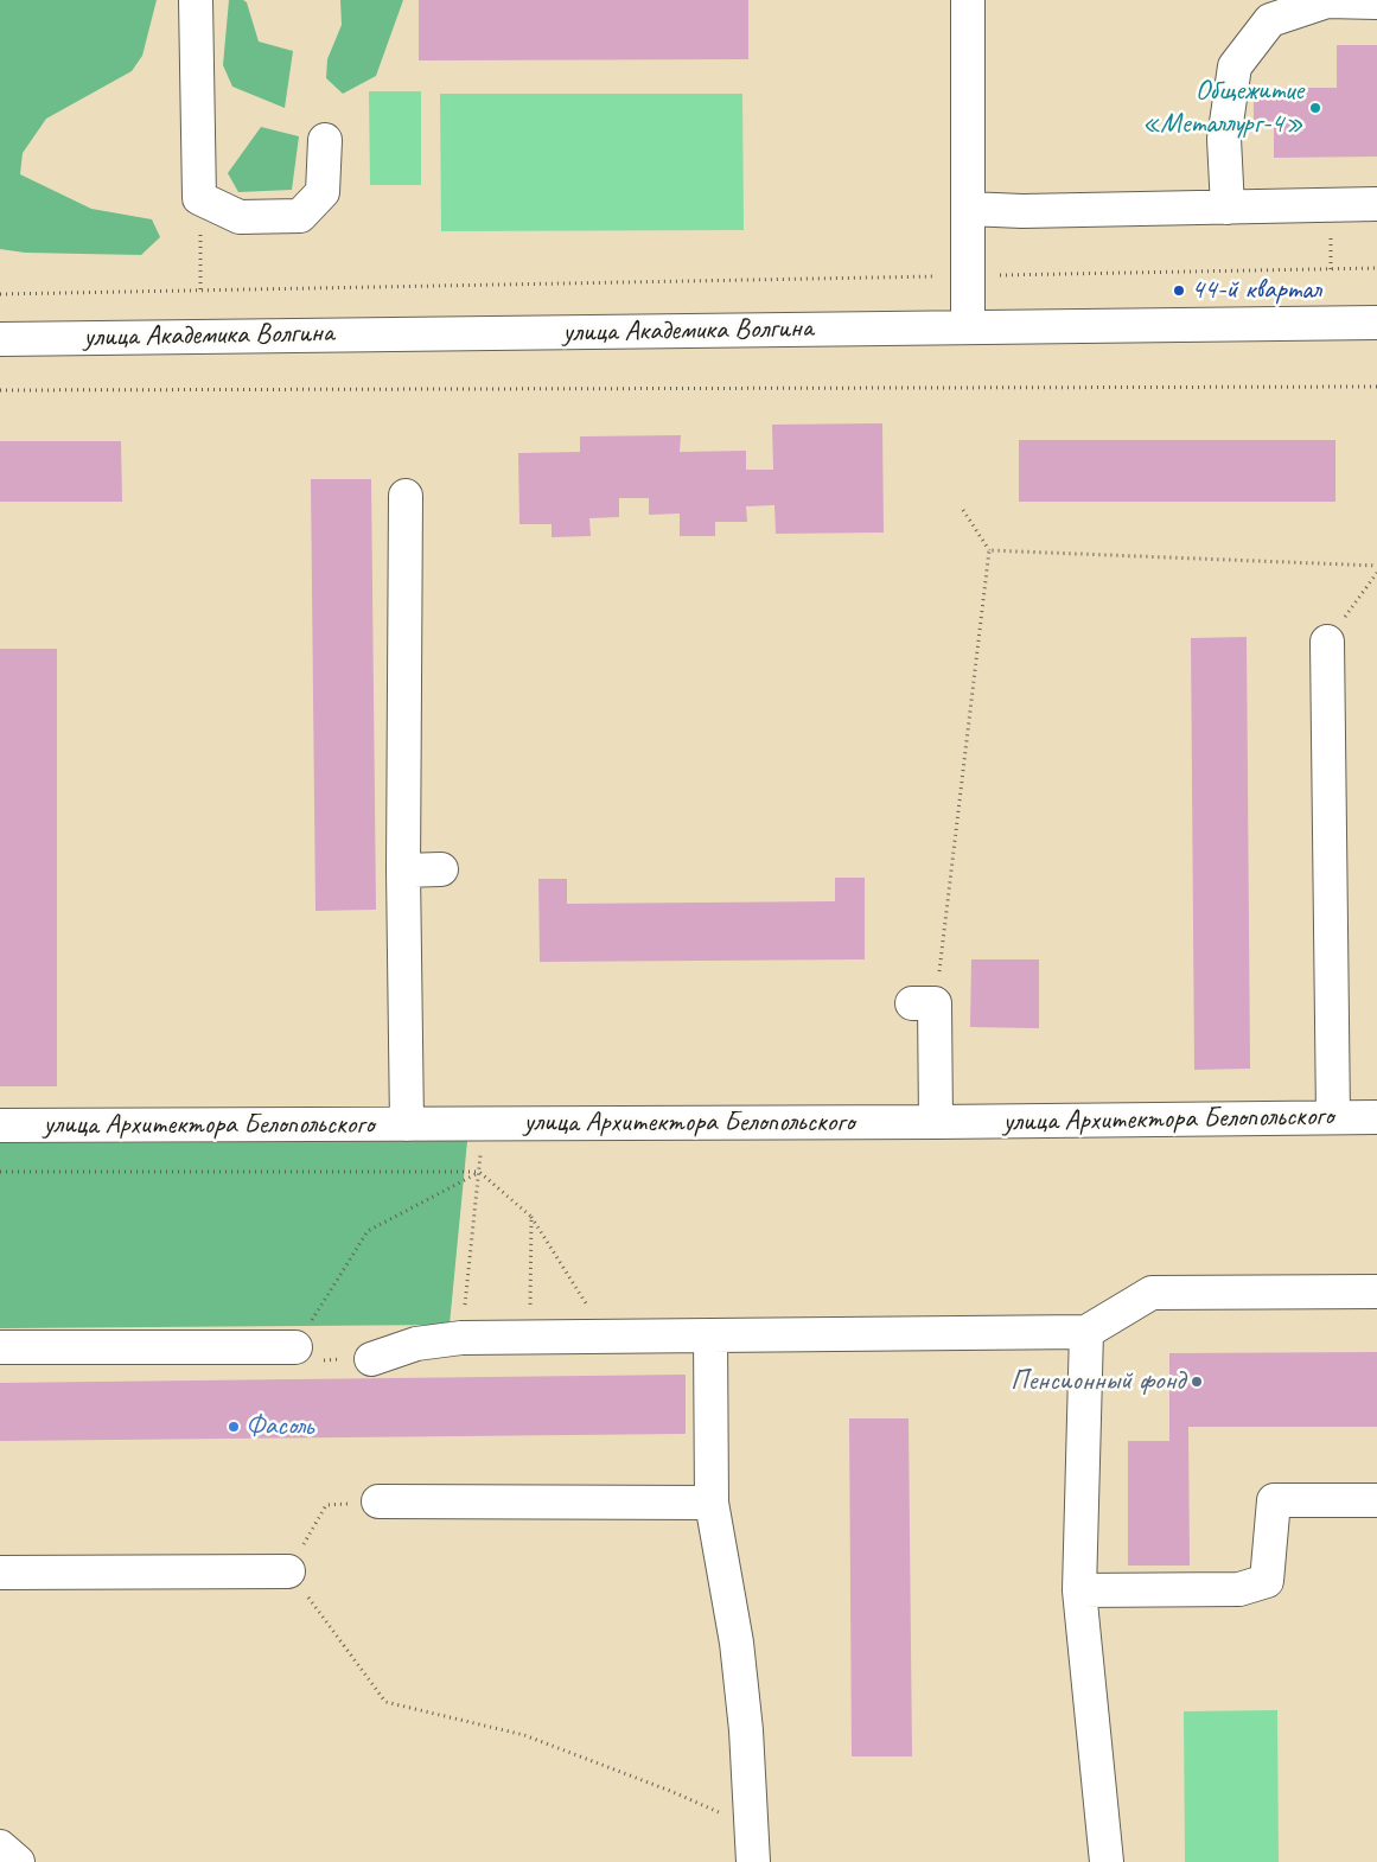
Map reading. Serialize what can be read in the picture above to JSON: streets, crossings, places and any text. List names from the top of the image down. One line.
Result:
{"streets":{"street":["улица Академика Волгина","улица Архитектора Белопольского"]},"places":["Общежитие «Металлург-4»","44-й квартал","Пенсионный фонд","Фасоль"]}
